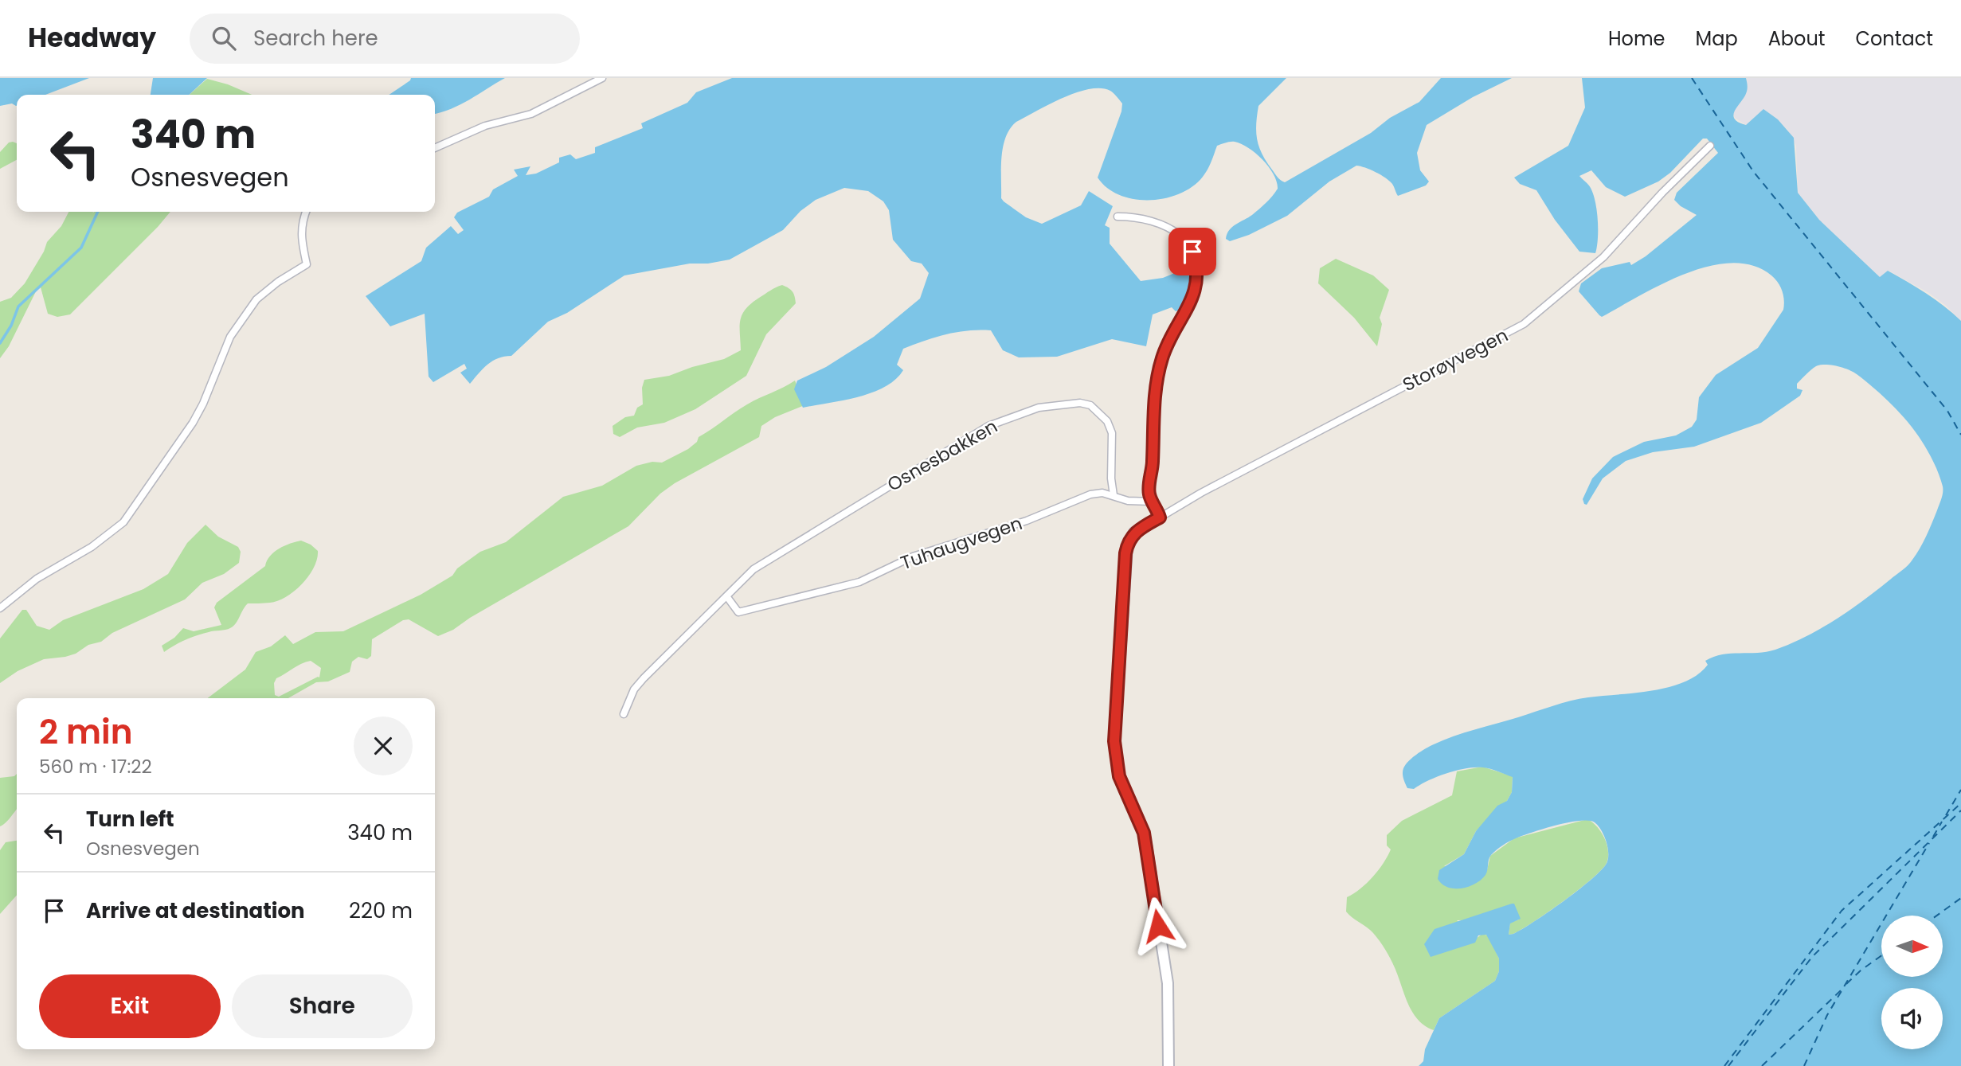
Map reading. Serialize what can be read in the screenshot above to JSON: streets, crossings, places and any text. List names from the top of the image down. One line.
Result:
{"streets":{"street":["Storøyvegen","Osnesbakken","Tuhaugvegen"]},"crossings":[["Osnesbakken","Tuhaugvegen"]],"north":"right","page":{"header":"Headway","search":"Search here","nav":["Home","Map","About","Contact"],"turn":["340 m","Osnesvegen"],"heading":["2 min","560 m · 17:22"],"list":[{"name":"Turn left","note":"Osnesvegen","value":"340 m"},{"name":"Arrive at destination","value":"220 m"}],"buttons":["Exit","Share"]}}
